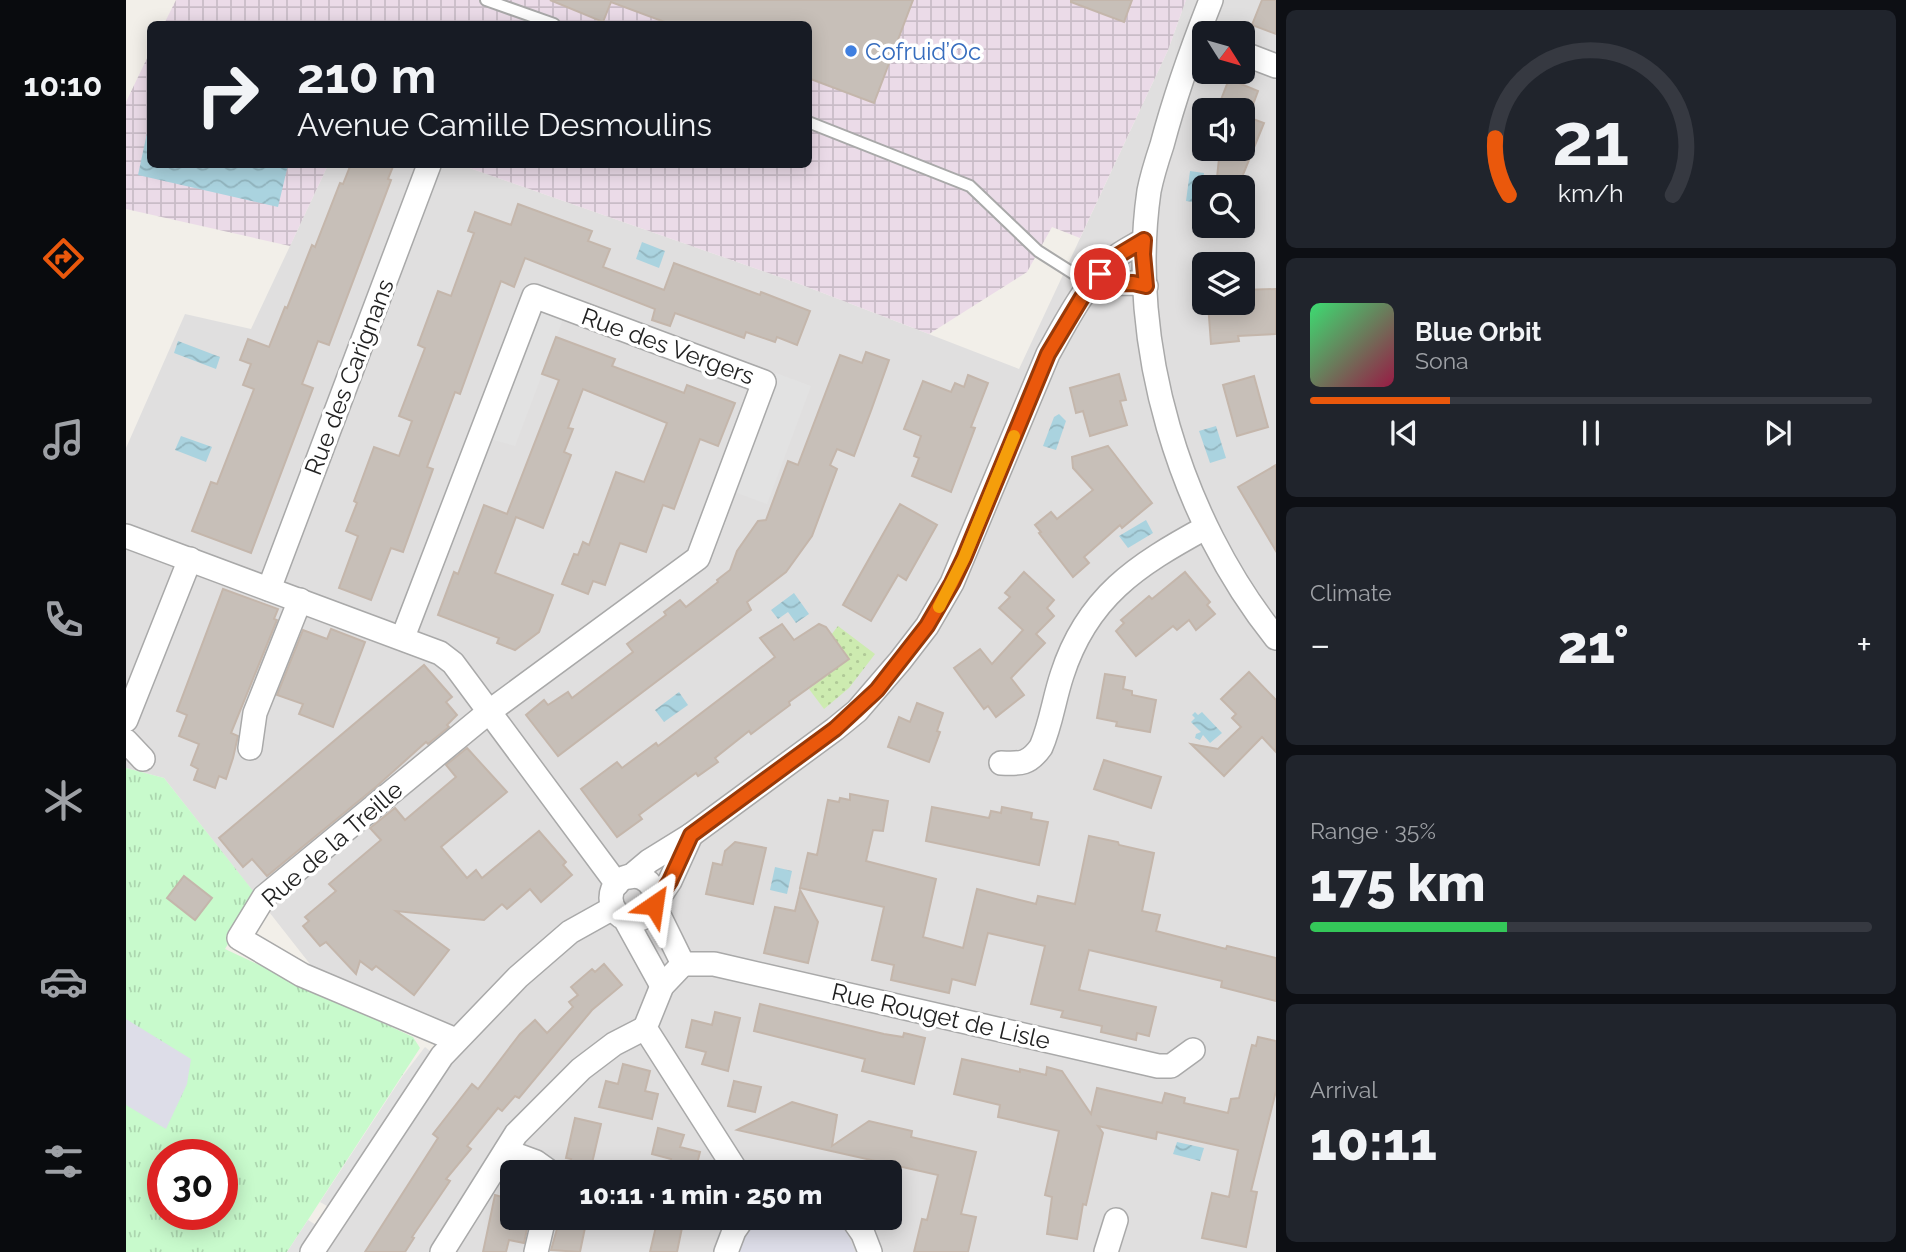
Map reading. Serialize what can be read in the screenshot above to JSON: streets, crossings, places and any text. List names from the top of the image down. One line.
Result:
{"streets":{"street":["Rue des Vergers","Rue des Carignans","Rue de la Treille","Rue Rouget de Lisle"]},"crossings":[["Rue des Vergers","Rue de la Treille"]],"places":["Cofruid’Oc"],"north":"bottom right","page":{"tabs":"10:10","turn":["210 m","Avenue Camille Desmoulins"],"song":["Blue Orbit","Sona"],"tile":["Climate",["Range · 35%","175 km"],["Arrival","10:11"]],"heat":["−","21°","+"],"limit":"30","trip":"10:11 · 1 min · 250 m","gauge":["21","km/h"]}}
